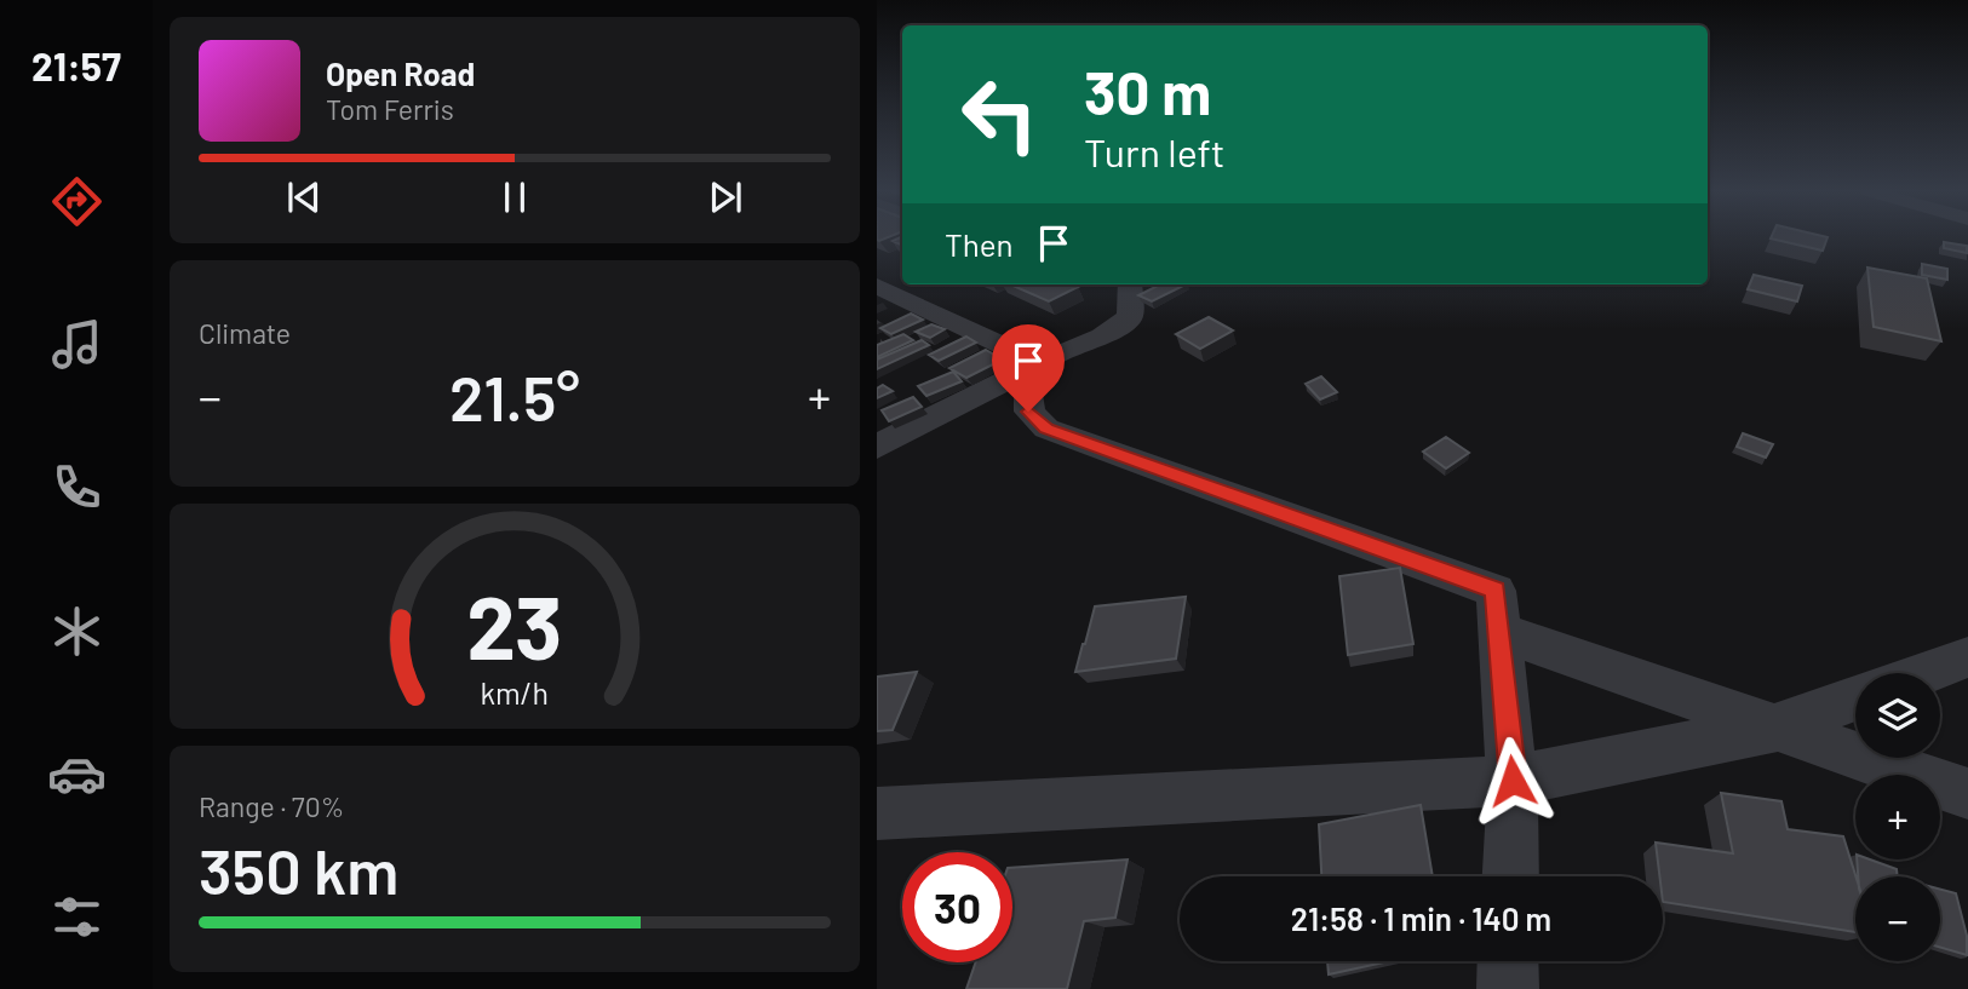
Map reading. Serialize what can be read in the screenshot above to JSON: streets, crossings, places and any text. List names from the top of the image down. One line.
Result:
{"page":{"tabs":"21:57","turn":["30 m","Turn left"],"song":["Open Road","Tom Ferris"],"then":"Then","tile":["Climate",["Range · 70%","350 km"]],"heat":["−","21.5°","+"],"map_buttons":["+","−"],"limit":"30","trip":"21:58 · 1 min · 140 m","gauge":["23","km/h"]}}
